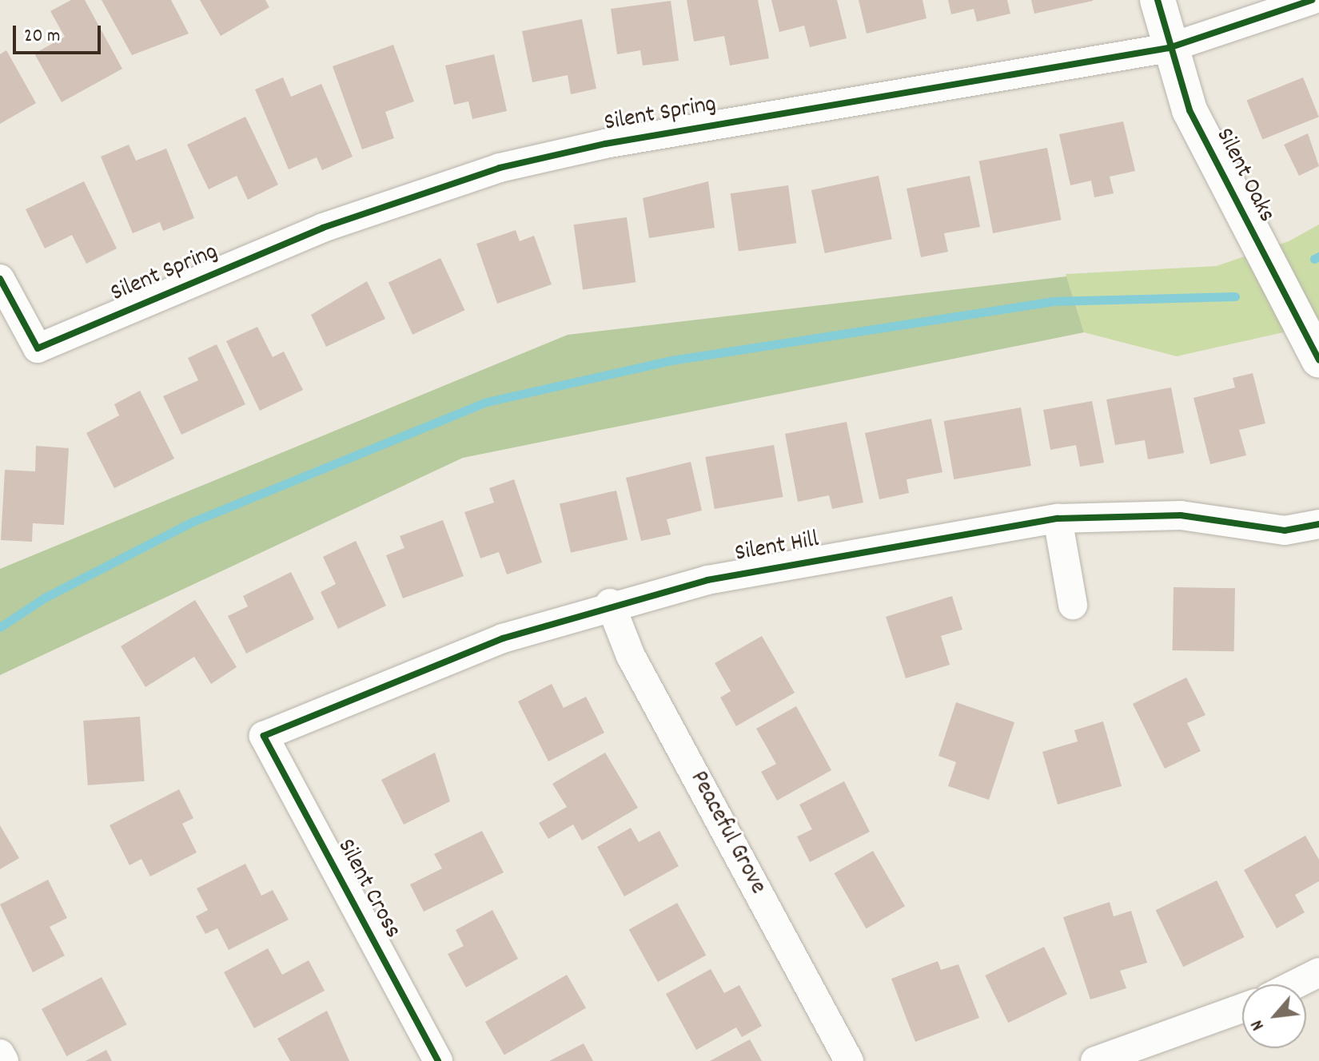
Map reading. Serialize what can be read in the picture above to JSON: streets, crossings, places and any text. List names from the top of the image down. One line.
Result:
{"streets":{"street":["Silent Spring","Silent Oaks","Silent Hill","Peaceful Grove","Silent Cross"]},"crossings":[["Silent Spring","Silent Oaks"],["Silent Hill","Peaceful Grove"],["Silent Hill","Silent Cross"]],"scale_bar":"20 m","north":"bottom left"}
